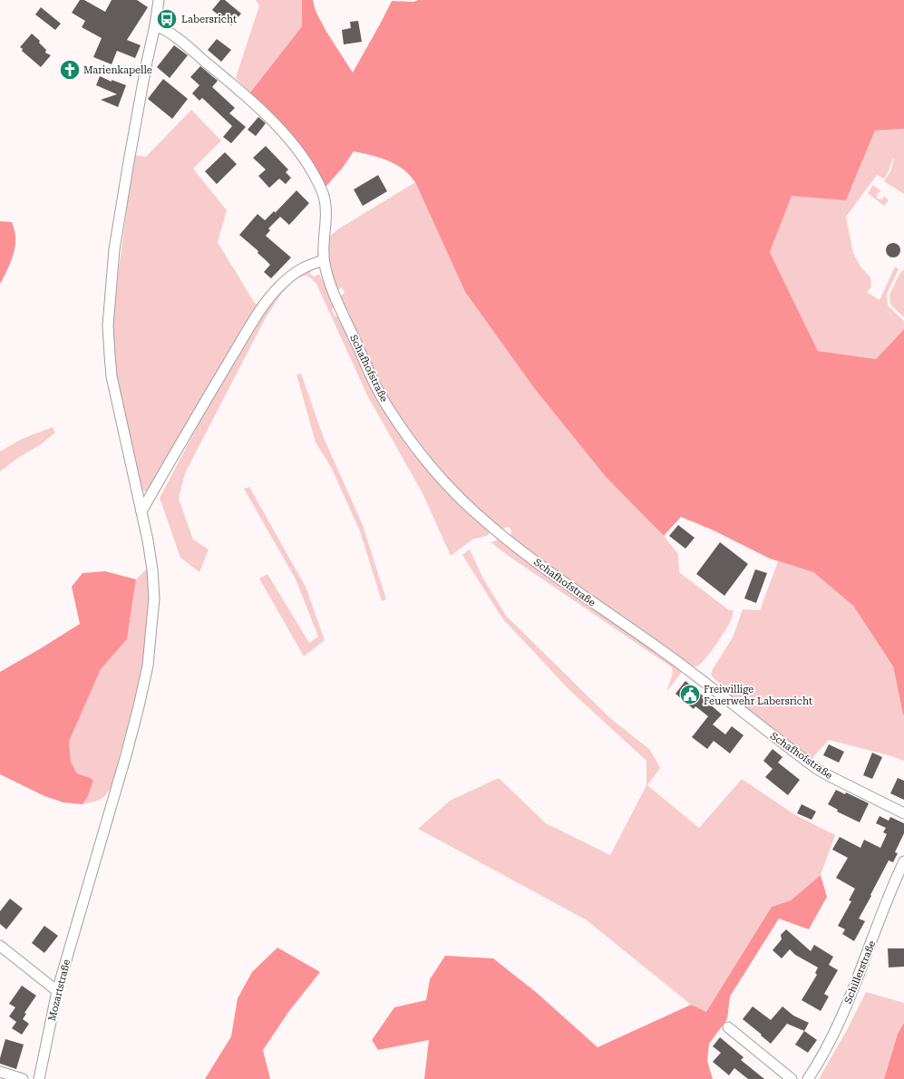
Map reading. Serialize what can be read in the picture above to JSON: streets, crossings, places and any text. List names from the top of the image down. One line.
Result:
{"streets":{"street":["Schafhofstraße","Schillerstraße","Mozartstraße"]},"crossings":[["Schafhofstraße","Mozartstraße"]],"places":{"bus stop":["Labersricht"],"church":["Marienkapelle"],"public building":["Freiwillige Feuerwehr Labersricht"]}}
